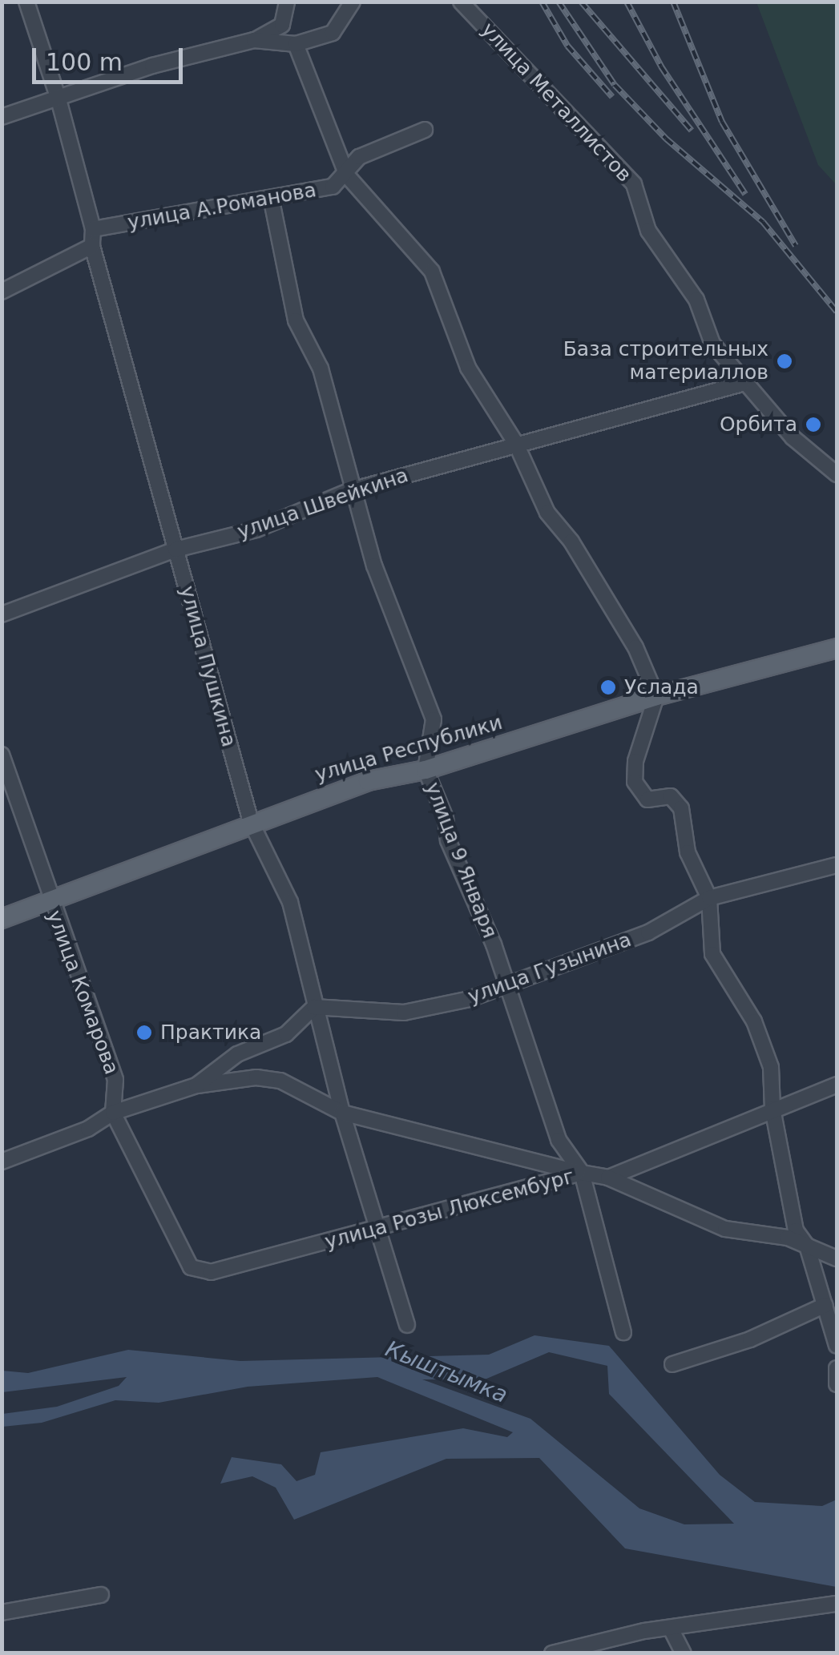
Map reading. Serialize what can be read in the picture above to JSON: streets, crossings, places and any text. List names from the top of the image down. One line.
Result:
{"streets":{"main road":["улица Республики"],"street":["улица Металлистов","улица А.Романова","улица Швейкина","улица Пушкина","улица 9 Января","улица Гузынина","улица Комарова","улица Розы Люксембург"]},"crossings":[["улица Металлистов","улица Швейкина"],["улица А.Романова","улица Пушкина"],["улица А.Романова","улица 9 Января"],["улица Швейкина","улица Пушкина"],["улица Швейкина","улица 9 Января"],["улица Пушкина","улица Республики"],["улица Пушкина","улица Гузынина"],["улица Пушкина","улица Розы Люксембург"],["улица Республики","улица 9 Января"],["улица Республики","улица Комарова"],["улица 9 Января","улица Гузынина"],["улица 9 Января","улица Розы Люксембург"],["улица Комарова","улица Розы Люксембург"]],"water":["Кыштымка"],"places":["База cтроительных материаллов","Орбита","Услада","Практика"],"scale_bar":"100 m"}
